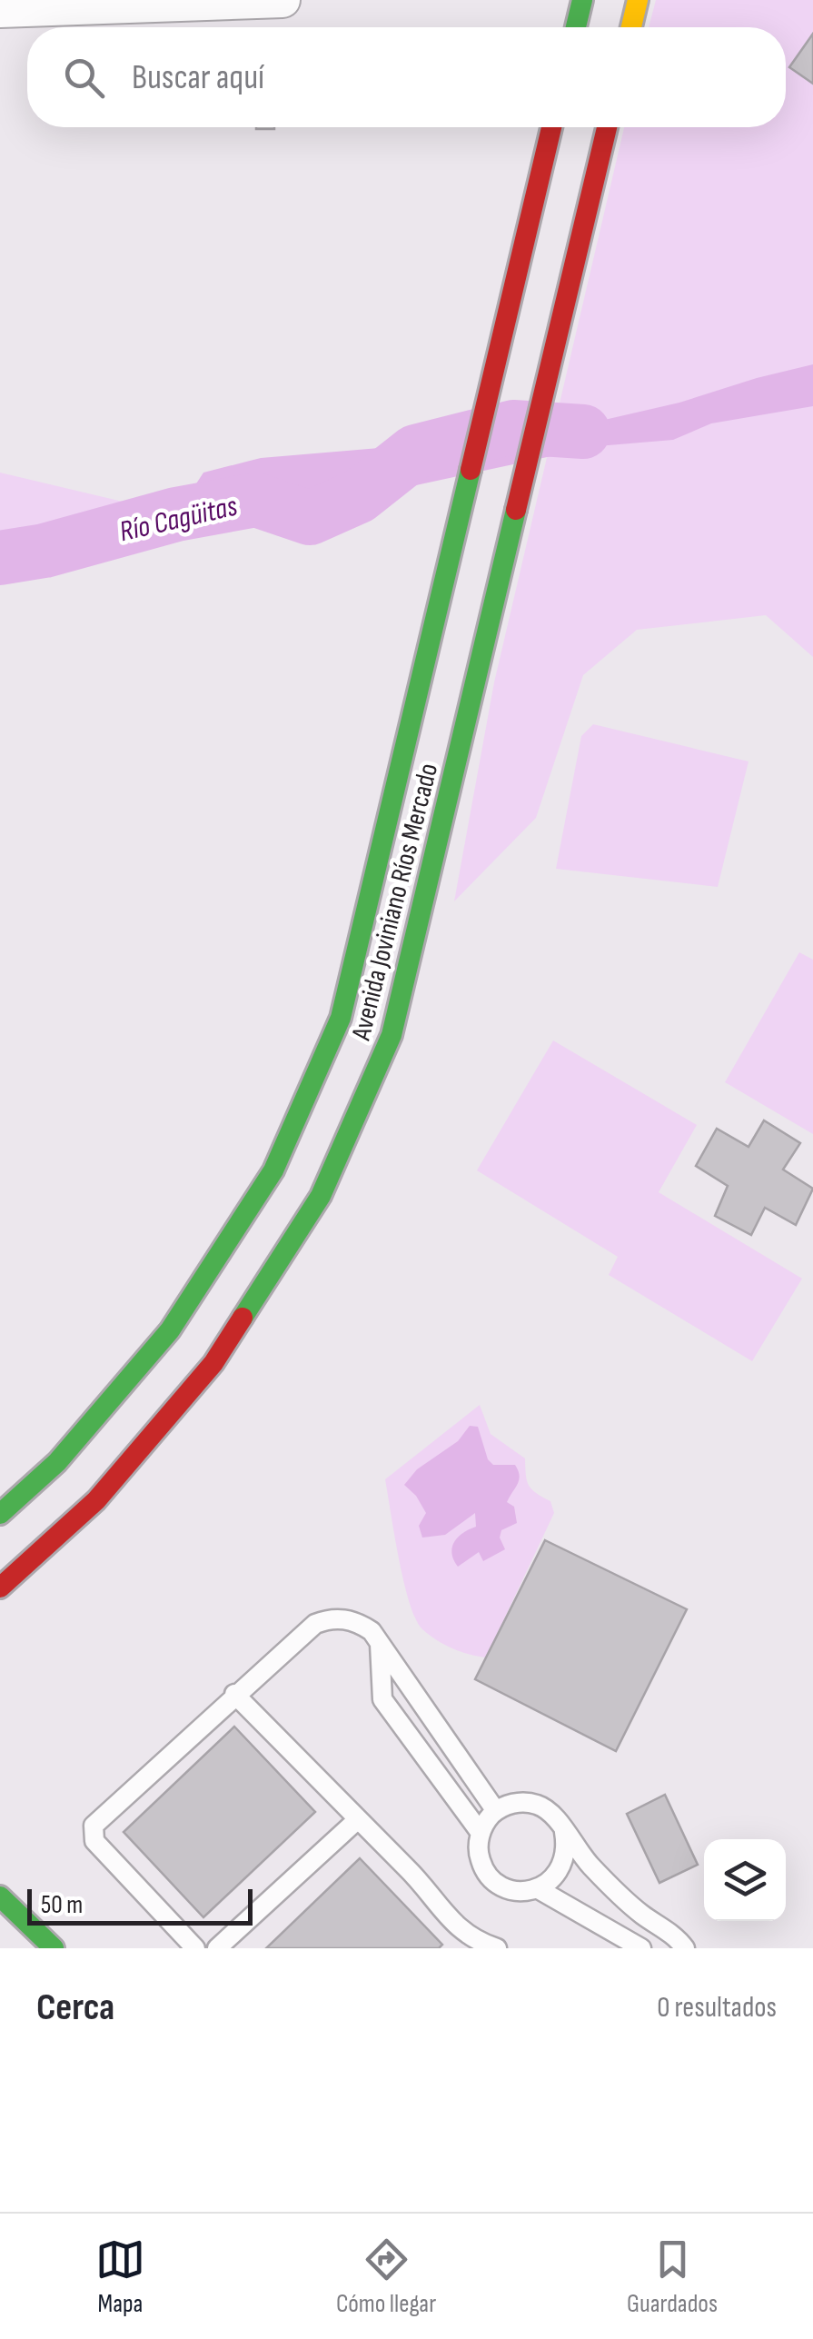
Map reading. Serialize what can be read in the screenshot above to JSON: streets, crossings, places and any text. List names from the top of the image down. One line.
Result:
{"streets":{"main road":["Avenida Joviniano Ríos Mercado"]},"water":["Río Cagüitas"],"scale_bar":"50 m","page":{"search":"Buscar aquí","scale":"50 m","heading":["Cerca","0 resultados"],"nav":["Mapa","Cómo llegar","Guardados"]}}
